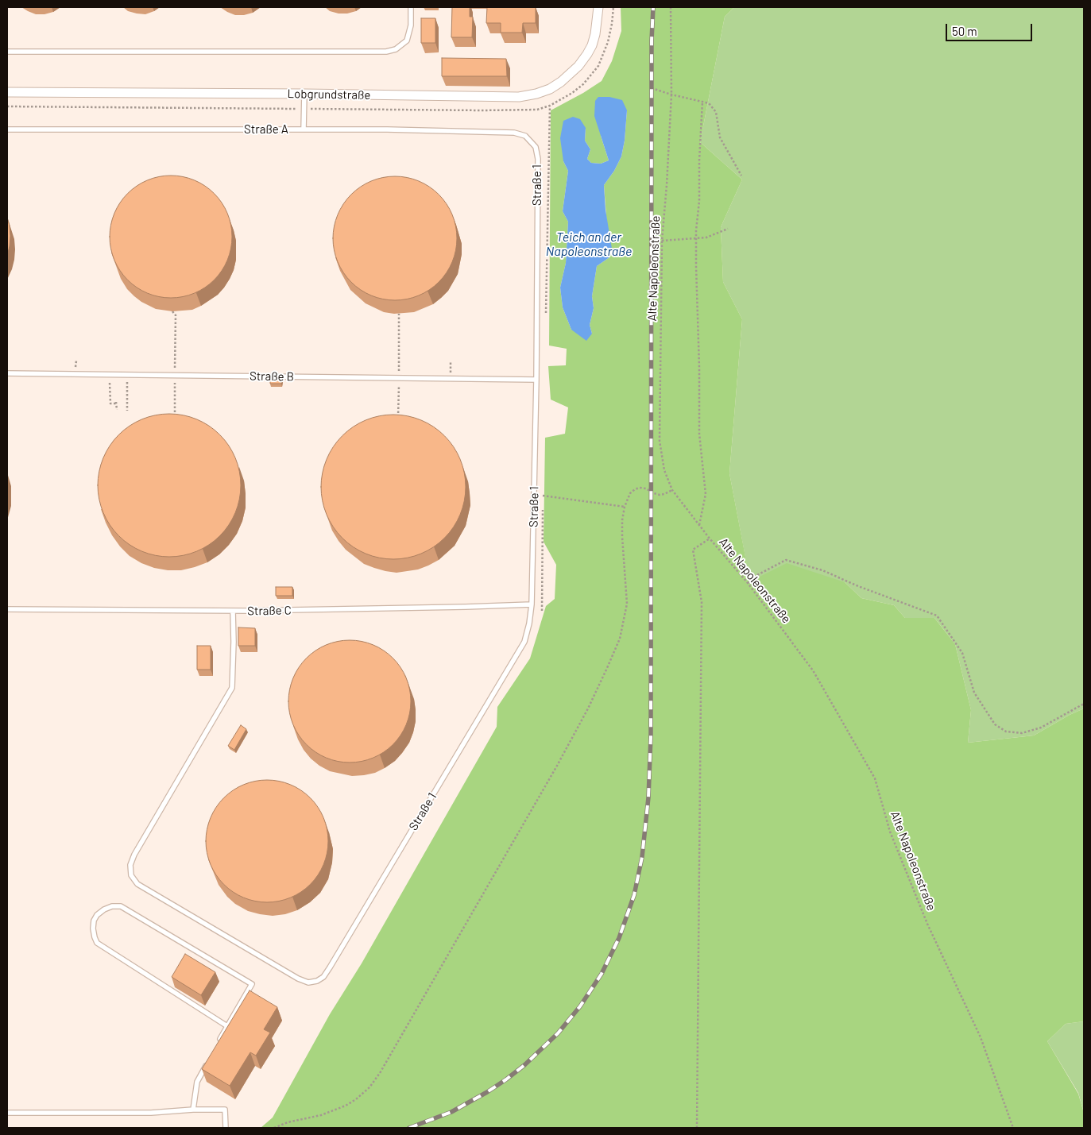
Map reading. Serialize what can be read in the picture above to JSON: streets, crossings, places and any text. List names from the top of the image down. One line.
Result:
{"streets":{"street":["Lobgrundstraße"],"lane":["Straße A","Straße 1","Straße B","Straße C"],"path":["Alte Napoleonstraße"]},"crossings":[["Straße A","Straße 1"],["Straße 1","Straße B"],["Straße 1","Straße C"]],"water":["Teich an der Napoleonstraße"],"scale_bar":"50 m"}
